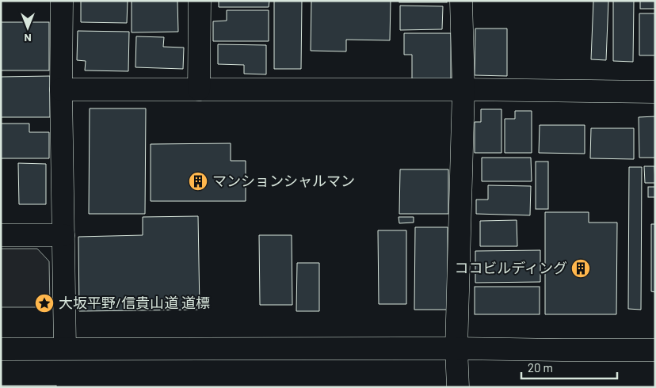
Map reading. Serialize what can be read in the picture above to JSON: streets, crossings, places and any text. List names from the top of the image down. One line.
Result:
{"places":{"building":["マンションシャルマン","ココビルディング"],"place":["大坂平野/信貴山道 道標"]},"scale_bar":"20 m","north":"bottom"}
